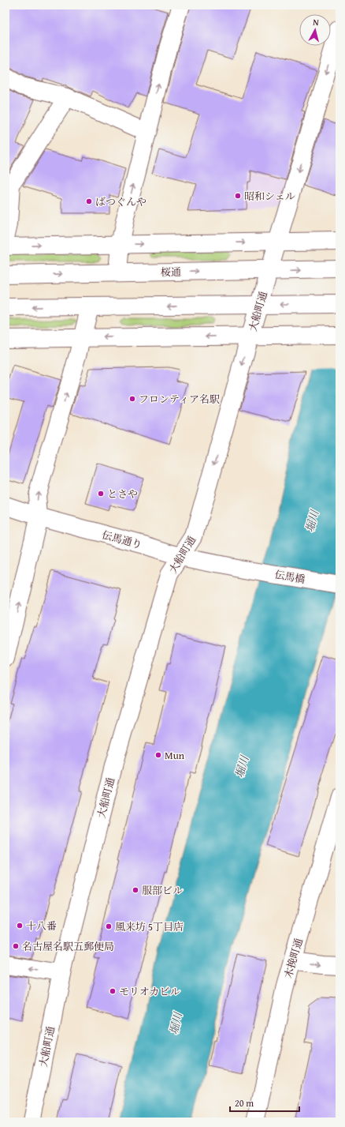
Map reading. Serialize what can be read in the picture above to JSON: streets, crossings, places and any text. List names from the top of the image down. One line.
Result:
{"streets":{"street":["桜通","大船町通","伝馬通り","伝馬橋","木挽町通"]},"crossings":[["桜通","大船町通"],["大船町通","伝馬通り"],["伝馬通り","伝馬橋"]],"one_way":["大船町通"],"water":["堀川"],"places":["昭和シェル","ばつぐんや","フロンティア名駅","とさや","Mun","服部ビル","十八番","風来坊 5丁目店","名古屋名駅五郵便局","モリオカビル"],"scale_bar":"20 m","north":"top"}
